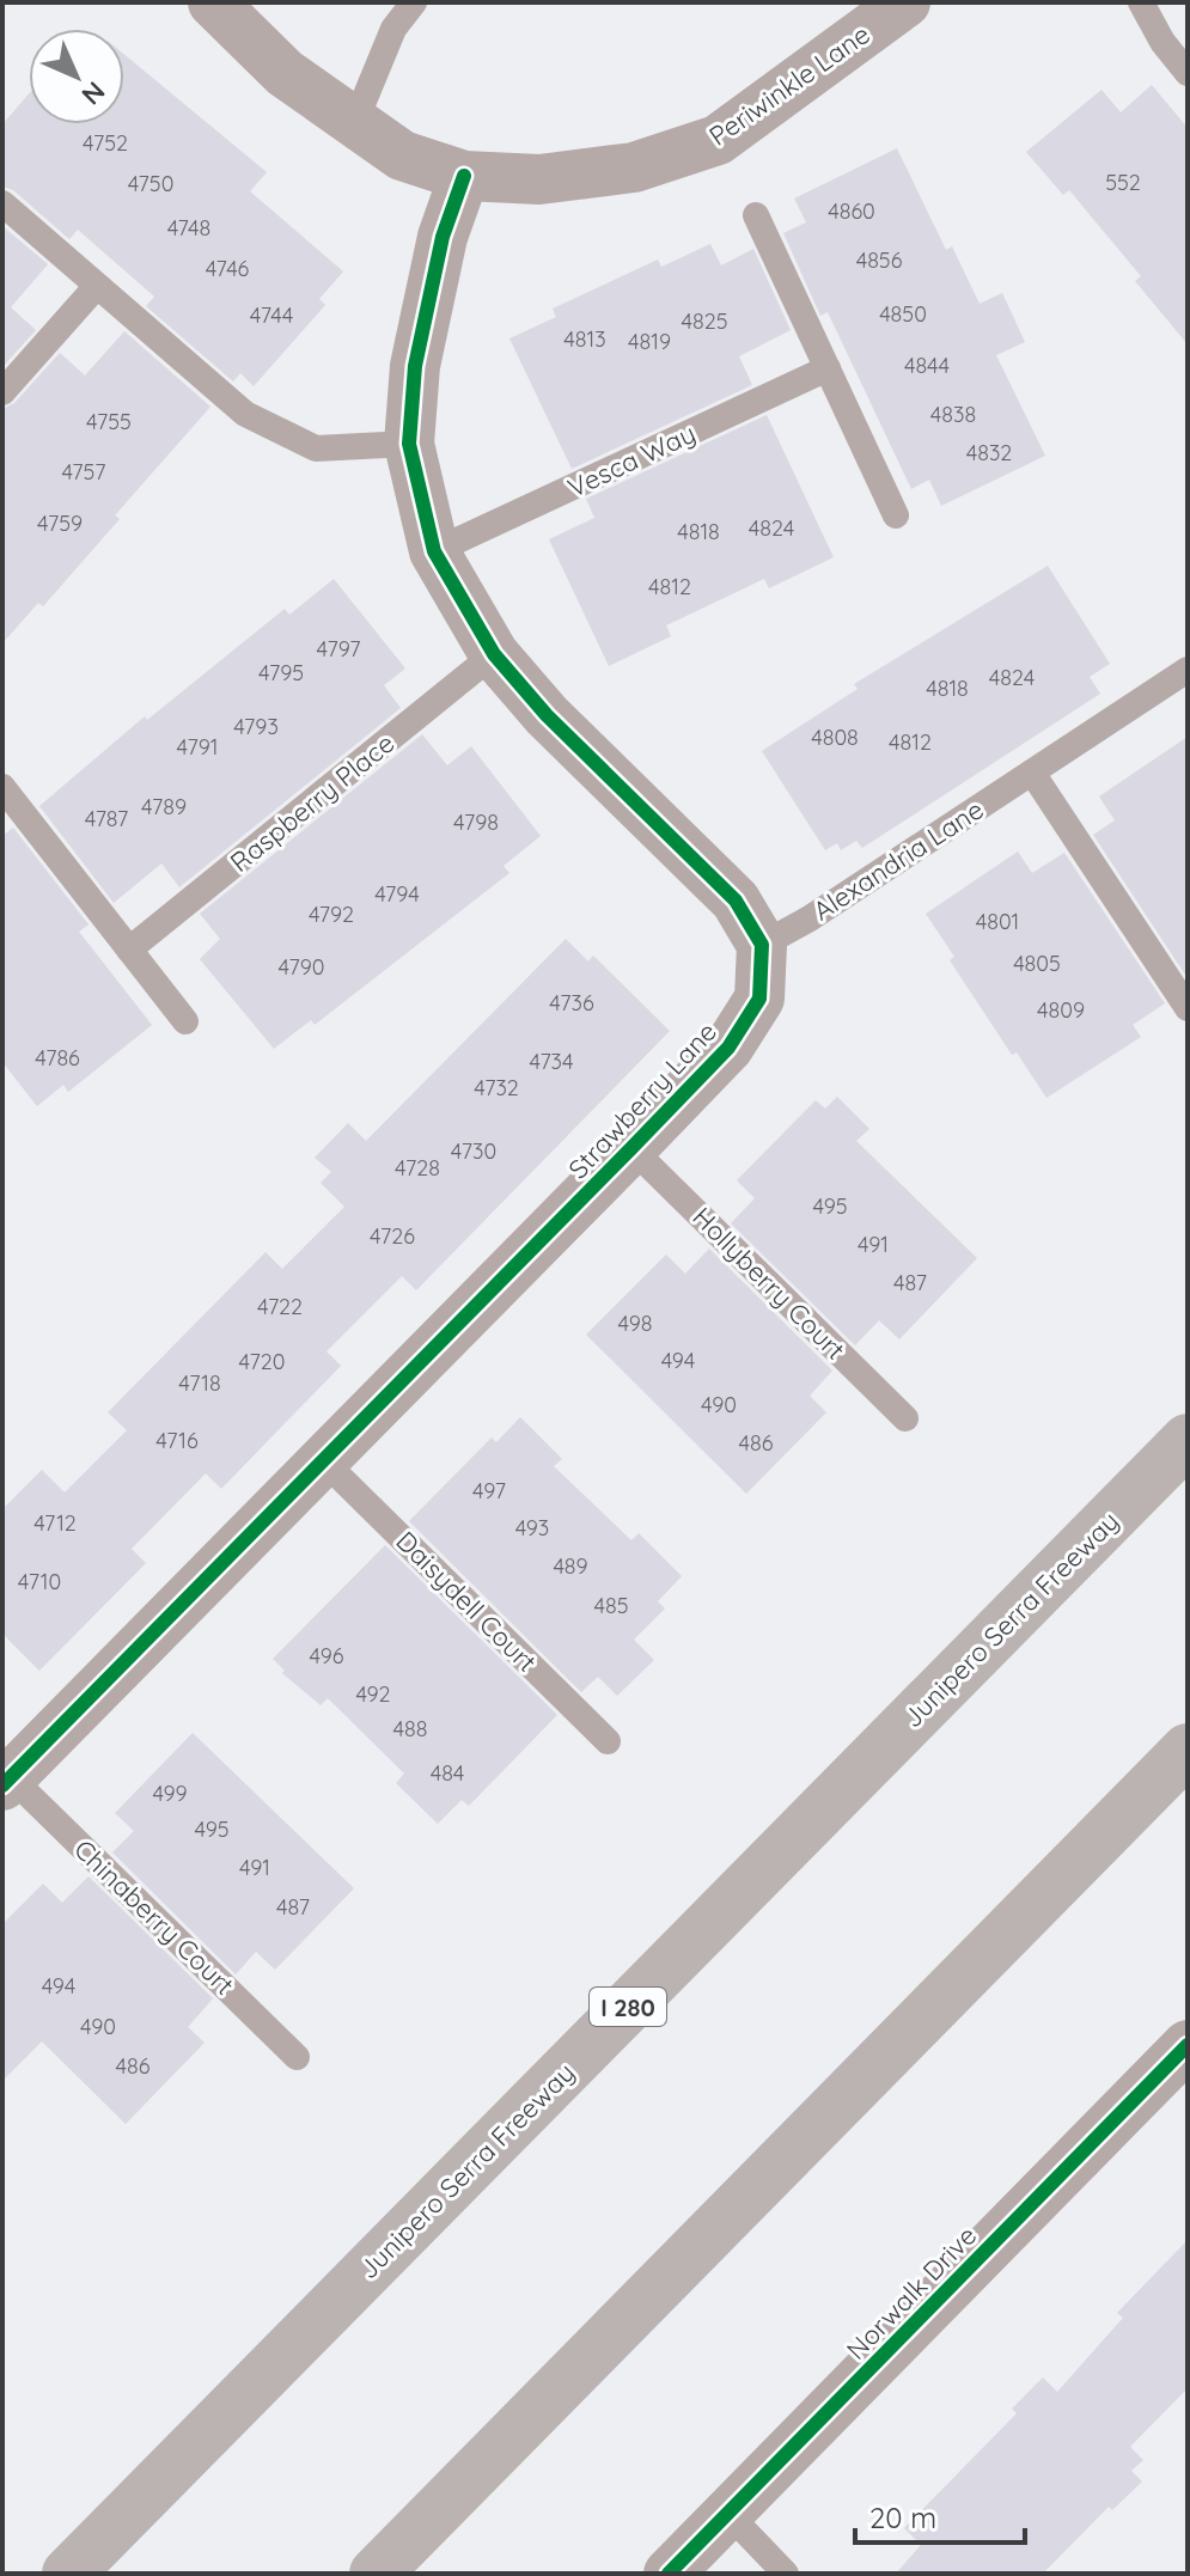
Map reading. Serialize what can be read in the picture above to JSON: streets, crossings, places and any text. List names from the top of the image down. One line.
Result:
{"streets":{"highway":["Junipero Serra Freeway","I 280"],"street":["Periwinkle Lane","Strawberry Lane","Norwalk Drive"],"lane":["Vesca Way","Raspberry Place","Alexandria Lane","Hollyberry Court","Daisydell Court","Chinaberry Court"]},"crossings":[["Alexandria Lane","Strawberry Lane"],["Strawberry Lane","Hollyberry Court"],["Strawberry Lane","Daisydell Court"],["Strawberry Lane","Chinaberry Court"]],"house_numbers":["4752","552","4750","4860","4748","4856","4746","4850","4744","4825","4813","4819","4844","4838","4755","4832","4757","4759","4824","4818","4812","4797","4795","4824","4818","4793","4808","4812","4791","4789","4787","4798","4794","4792","4801","4805","4790","4736","4809","4786","4734","4732","4730","4728","495","4726","491","487","4722","498","494","4720","4718","490","4716","486","497","4712","493","489","4710","485","496","492","488","484","499","495","491","487","494","490","486"],"scale_bar":"20 m","north":"bottom right"}
